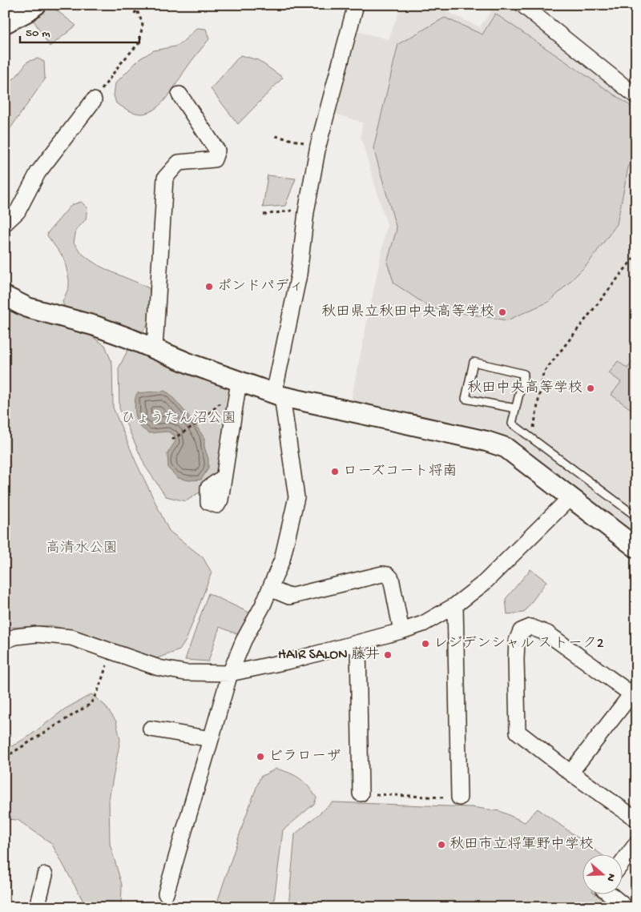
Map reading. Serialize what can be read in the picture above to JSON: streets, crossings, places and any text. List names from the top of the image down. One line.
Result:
{"parks":["ひょうたん沼公園","高清水公園"],"places":["ポンドパディ","秋田県立秋田中央高等学校","秋田中央高等学校","ローズコート将南","レジデンシャル ストーク2","HAIR SALON 藤井","ビラローザ","秋田市立将軍野中学校"],"scale_bar":"50 m","north":"right"}
